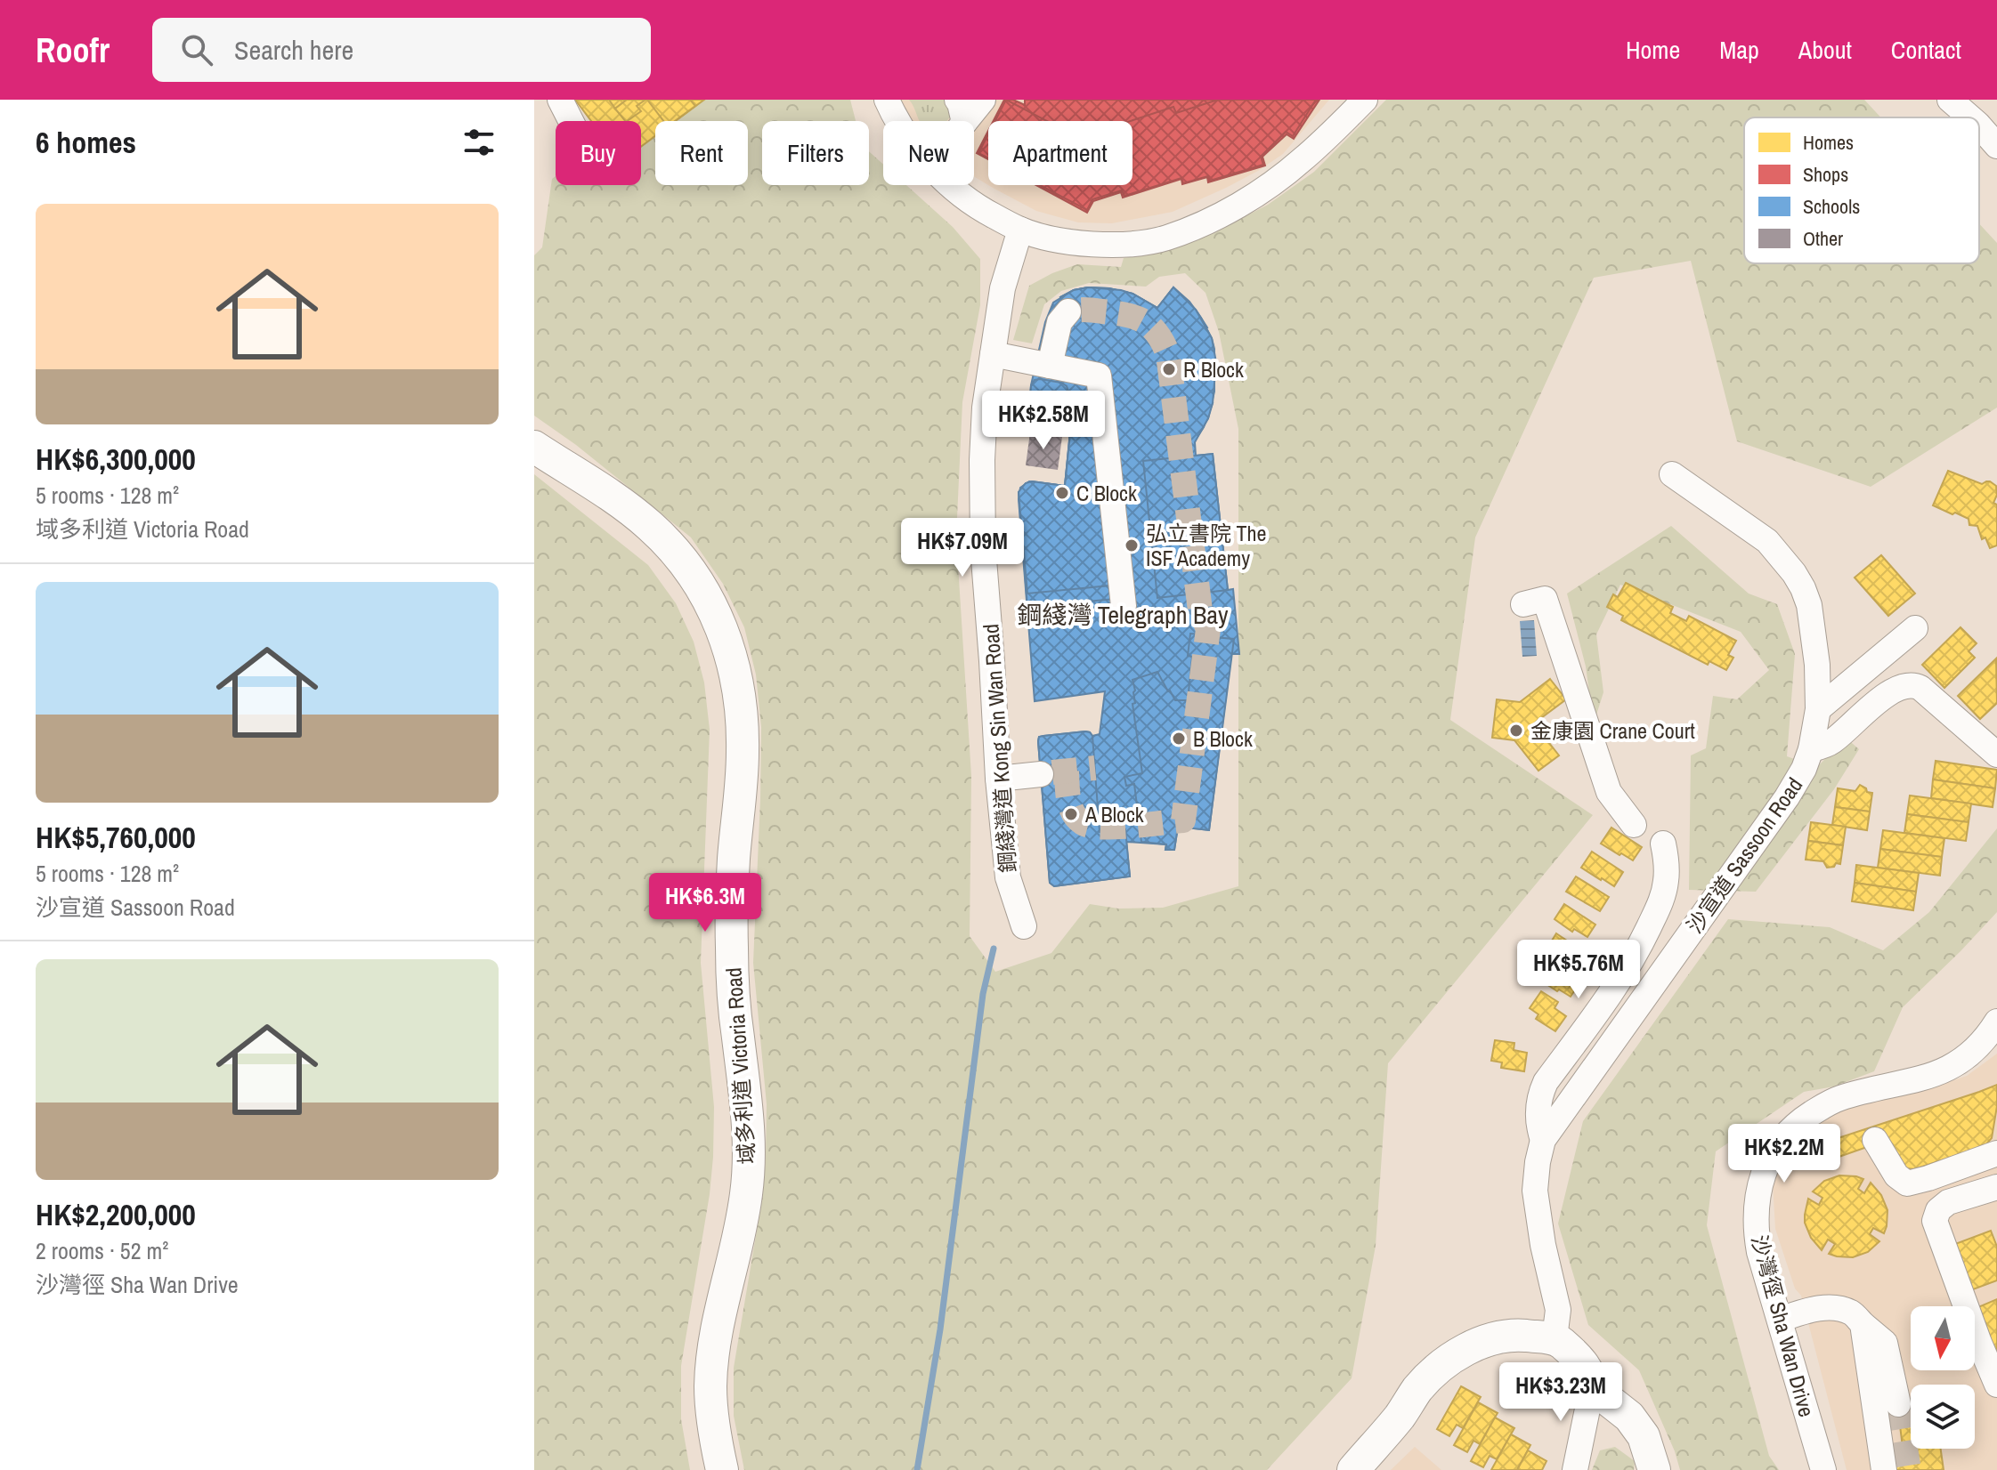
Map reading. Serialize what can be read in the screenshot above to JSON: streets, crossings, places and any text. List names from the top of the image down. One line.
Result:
{"streets":{"main road":["域多利道 Victoria Road"],"street":["鋼綫灣道 Kong Sin Wan Road","沙宣道 Sassoon Road","沙灣徑 Sha Wan Drive"]},"districts":["鋼綫灣 Telegraph Bay"],"places":["R Block","C Block","弘立書院 The ISF Academy","金康園 Crane Court","B Block","A Block"],"legend":["Homes","Shops","Schools","Other"],"north":"bottom","page":{"header":"Roofr","search":"Search here","nav":["Home","Map","About","Contact"],"heading":"6 homes","chip":["Buy","Rent","Filters","New","Apartment"],"list":[{"name":"HK$6,300,000","note":"5 rooms · 128 m² · 域多利道 Victoria Road"},{"name":"HK$5,760,000","note":"5 rooms · 128 m² · 沙宣道 Sassoon Road"},{"name":"HK$2,200,000","note":"2 rooms · 52 m² · 沙灣徑 Sha Wan Drive"}],"price":["HK$2.58M","HK$7.09M","HK$6.3M","HK$5.76M","HK$2.2M","HK$3.23M"]}}
